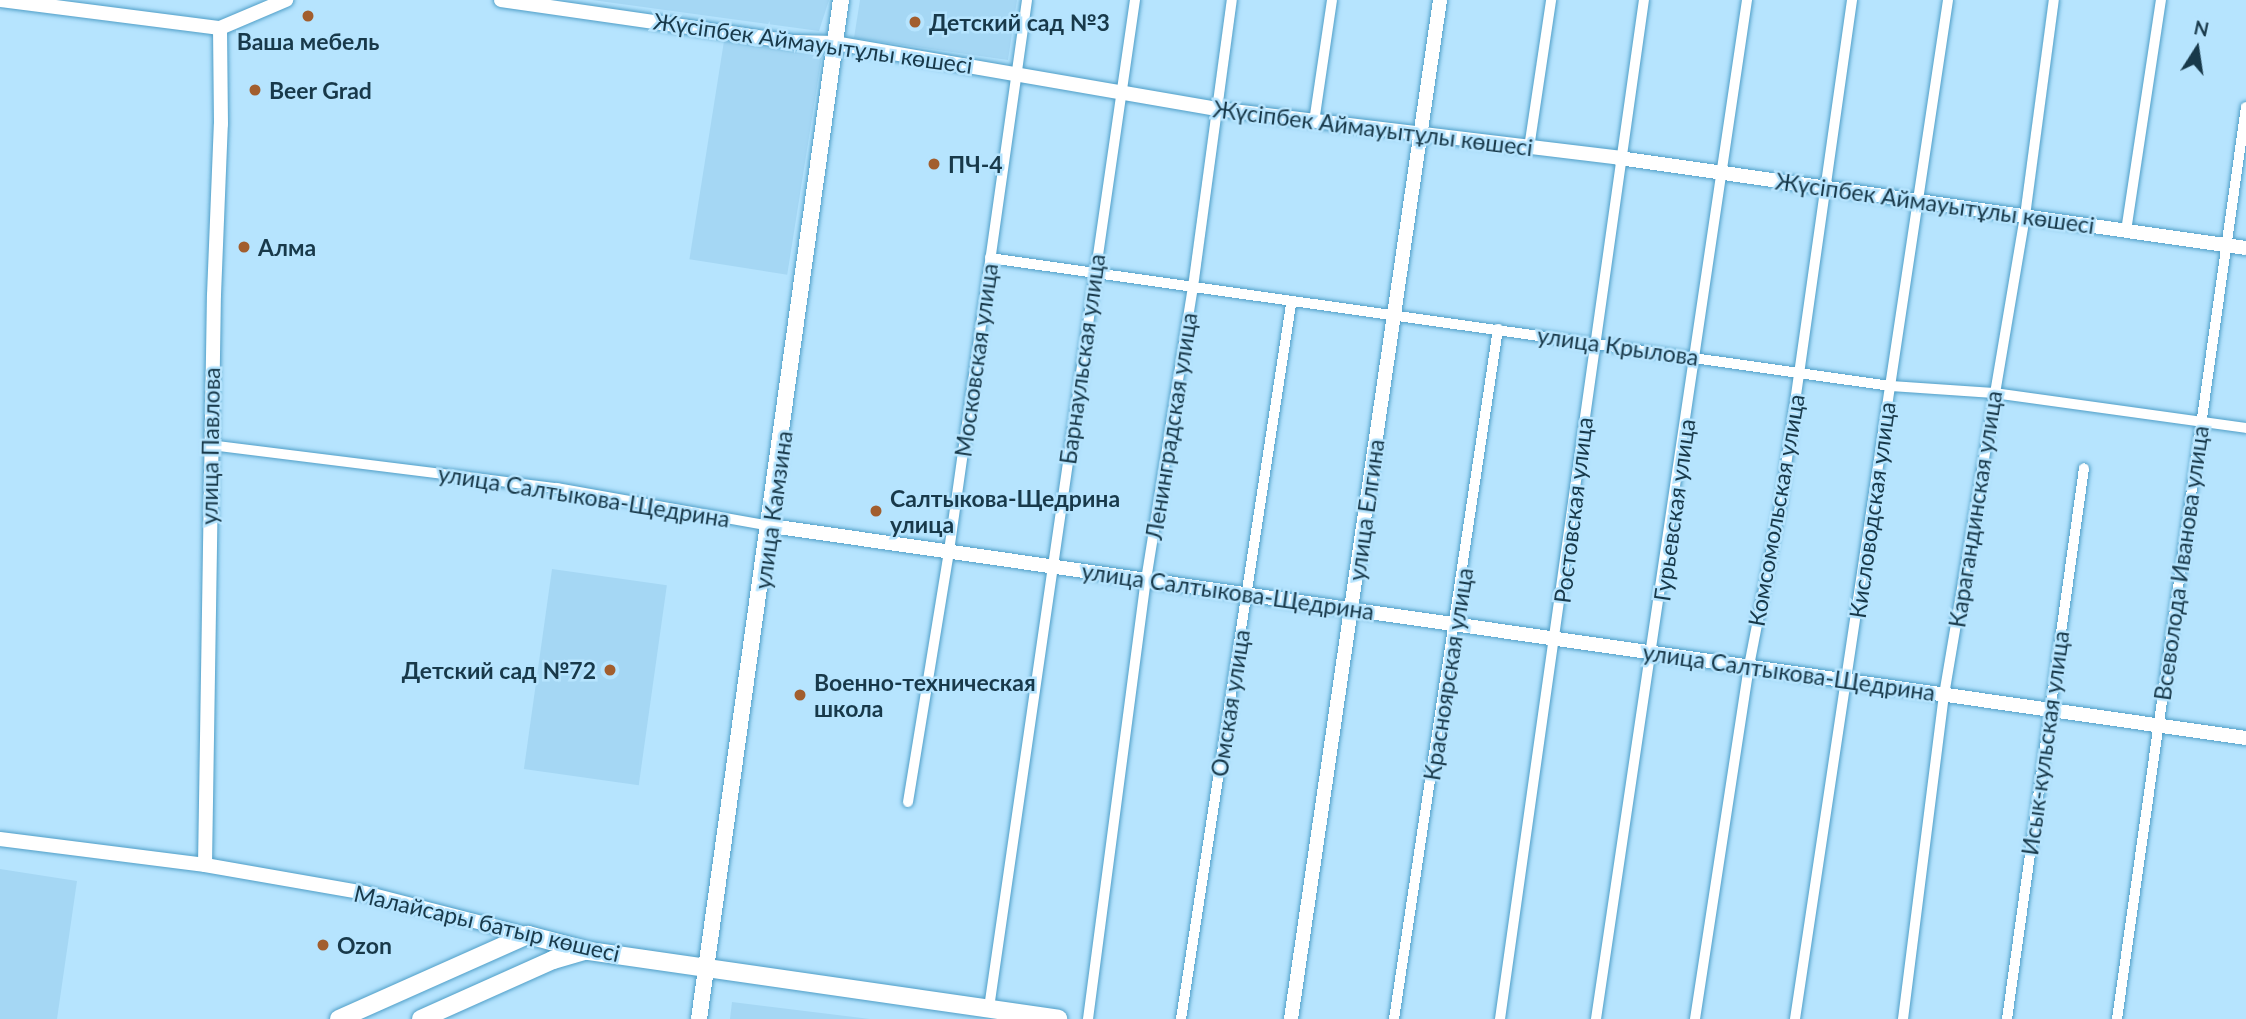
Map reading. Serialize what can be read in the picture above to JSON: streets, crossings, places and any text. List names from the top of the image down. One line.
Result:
{"streets":{"main road":["улица Камзина","Малайсары батыр көшесі"],"street":["Жүсіпбек Аймауытұлы көшесі","улица Крылова","Барнаульская улица","Московская улица","Ленинградская улица","улица Павлова","улица Салтыкова-Щедрина","Карагандинская улица","улица Елгина","Ростовская улица","Гурьевская улица","Комсомольская улица","Кисловодская улица","Всеволода Иванова улица","Красноярская улица","Омская улица","Исык-кульская улица"]},"crossings":[["Жүсіпбек Аймауытұлы көшесі","Барнаульская улица"],["Жүсіпбек Аймауытұлы көшесі","Московская улица"],["Жүсіпбек Аймауытұлы көшесі","Ленинградская улица"],["Жүсіпбек Аймауытұлы көшесі","Карагандинская улица"],["Жүсіпбек Аймауытұлы көшесі","улица Камзина"],["Жүсіпбек Аймауытұлы көшесі","улица Елгина"],["Жүсіпбек Аймауытұлы көшесі","Ростовская улица"],["Жүсіпбек Аймауытұлы көшесі","Гурьевская улица"],["Жүсіпбек Аймауытұлы көшесі","Комсомольская улица"],["Жүсіпбек Аймауытұлы көшесі","Кисловодская улица"],["Жүсіпбек Аймауытұлы көшесі","Всеволода Иванова улица"],["улица Крылова","Барнаульская улица"],["улица Крылова","Московская улица"],["улица Крылова","Ленинградская улица"],["улица Крылова","Карагандинская улица"],["улица Крылова","улица Елгина"],["улица Крылова","Ростовская улица"],["улица Крылова","Гурьевская улица"],["улица Крылова","Комсомольская улица"],["улица Крылова","Кисловодская улица"],["улица Крылова","Всеволода Иванова улица"],["улица Крылова","Красноярская улица"],["улица Крылова","Омская улица"],["Барнаульская улица","улица Салтыкова-Щедрина"],["Барнаульская улица","Малайсары батыр көшесі"],["Московская улица","улица Салтыкова-Щедрина"],["Ленинградская улица","улица Салтыкова-Щедрина"],["улица Павлова","улица Салтыкова-Щедрина"],["улица Павлова","Малайсары батыр көшесі"],["улица Салтыкова-Щедрина","Карагандинская улица"],["улица Салтыкова-Щедрина","улица Камзина"],["улица Салтыкова-Щедрина","улица Елгина"],["улица Салтыкова-Щедрина","Ростовская улица"],["улица Салтыкова-Щедрина","Гурьевская улица"],["улица Салтыкова-Щедрина","Комсомольская улица"],["улица Салтыкова-Щедрина","Кисловодская улица"],["улица Салтыкова-Щедрина","Всеволода Иванова улица"],["улица Салтыкова-Щедрина","Красноярская улица"],["улица Салтыкова-Щедрина","Омская улица"],["улица Салтыкова-Щедрина","Исык-кульская улица"],["улица Камзина","Малайсары батыр көшесі"]],"places":["Ваша мебель","Детский сад №3","Beer Grad","ПЧ-4","Алма","Салтыкова-Щедрина улица","Детский сад №72","Военно-техническая школа","Ozon"],"north":"top"}
